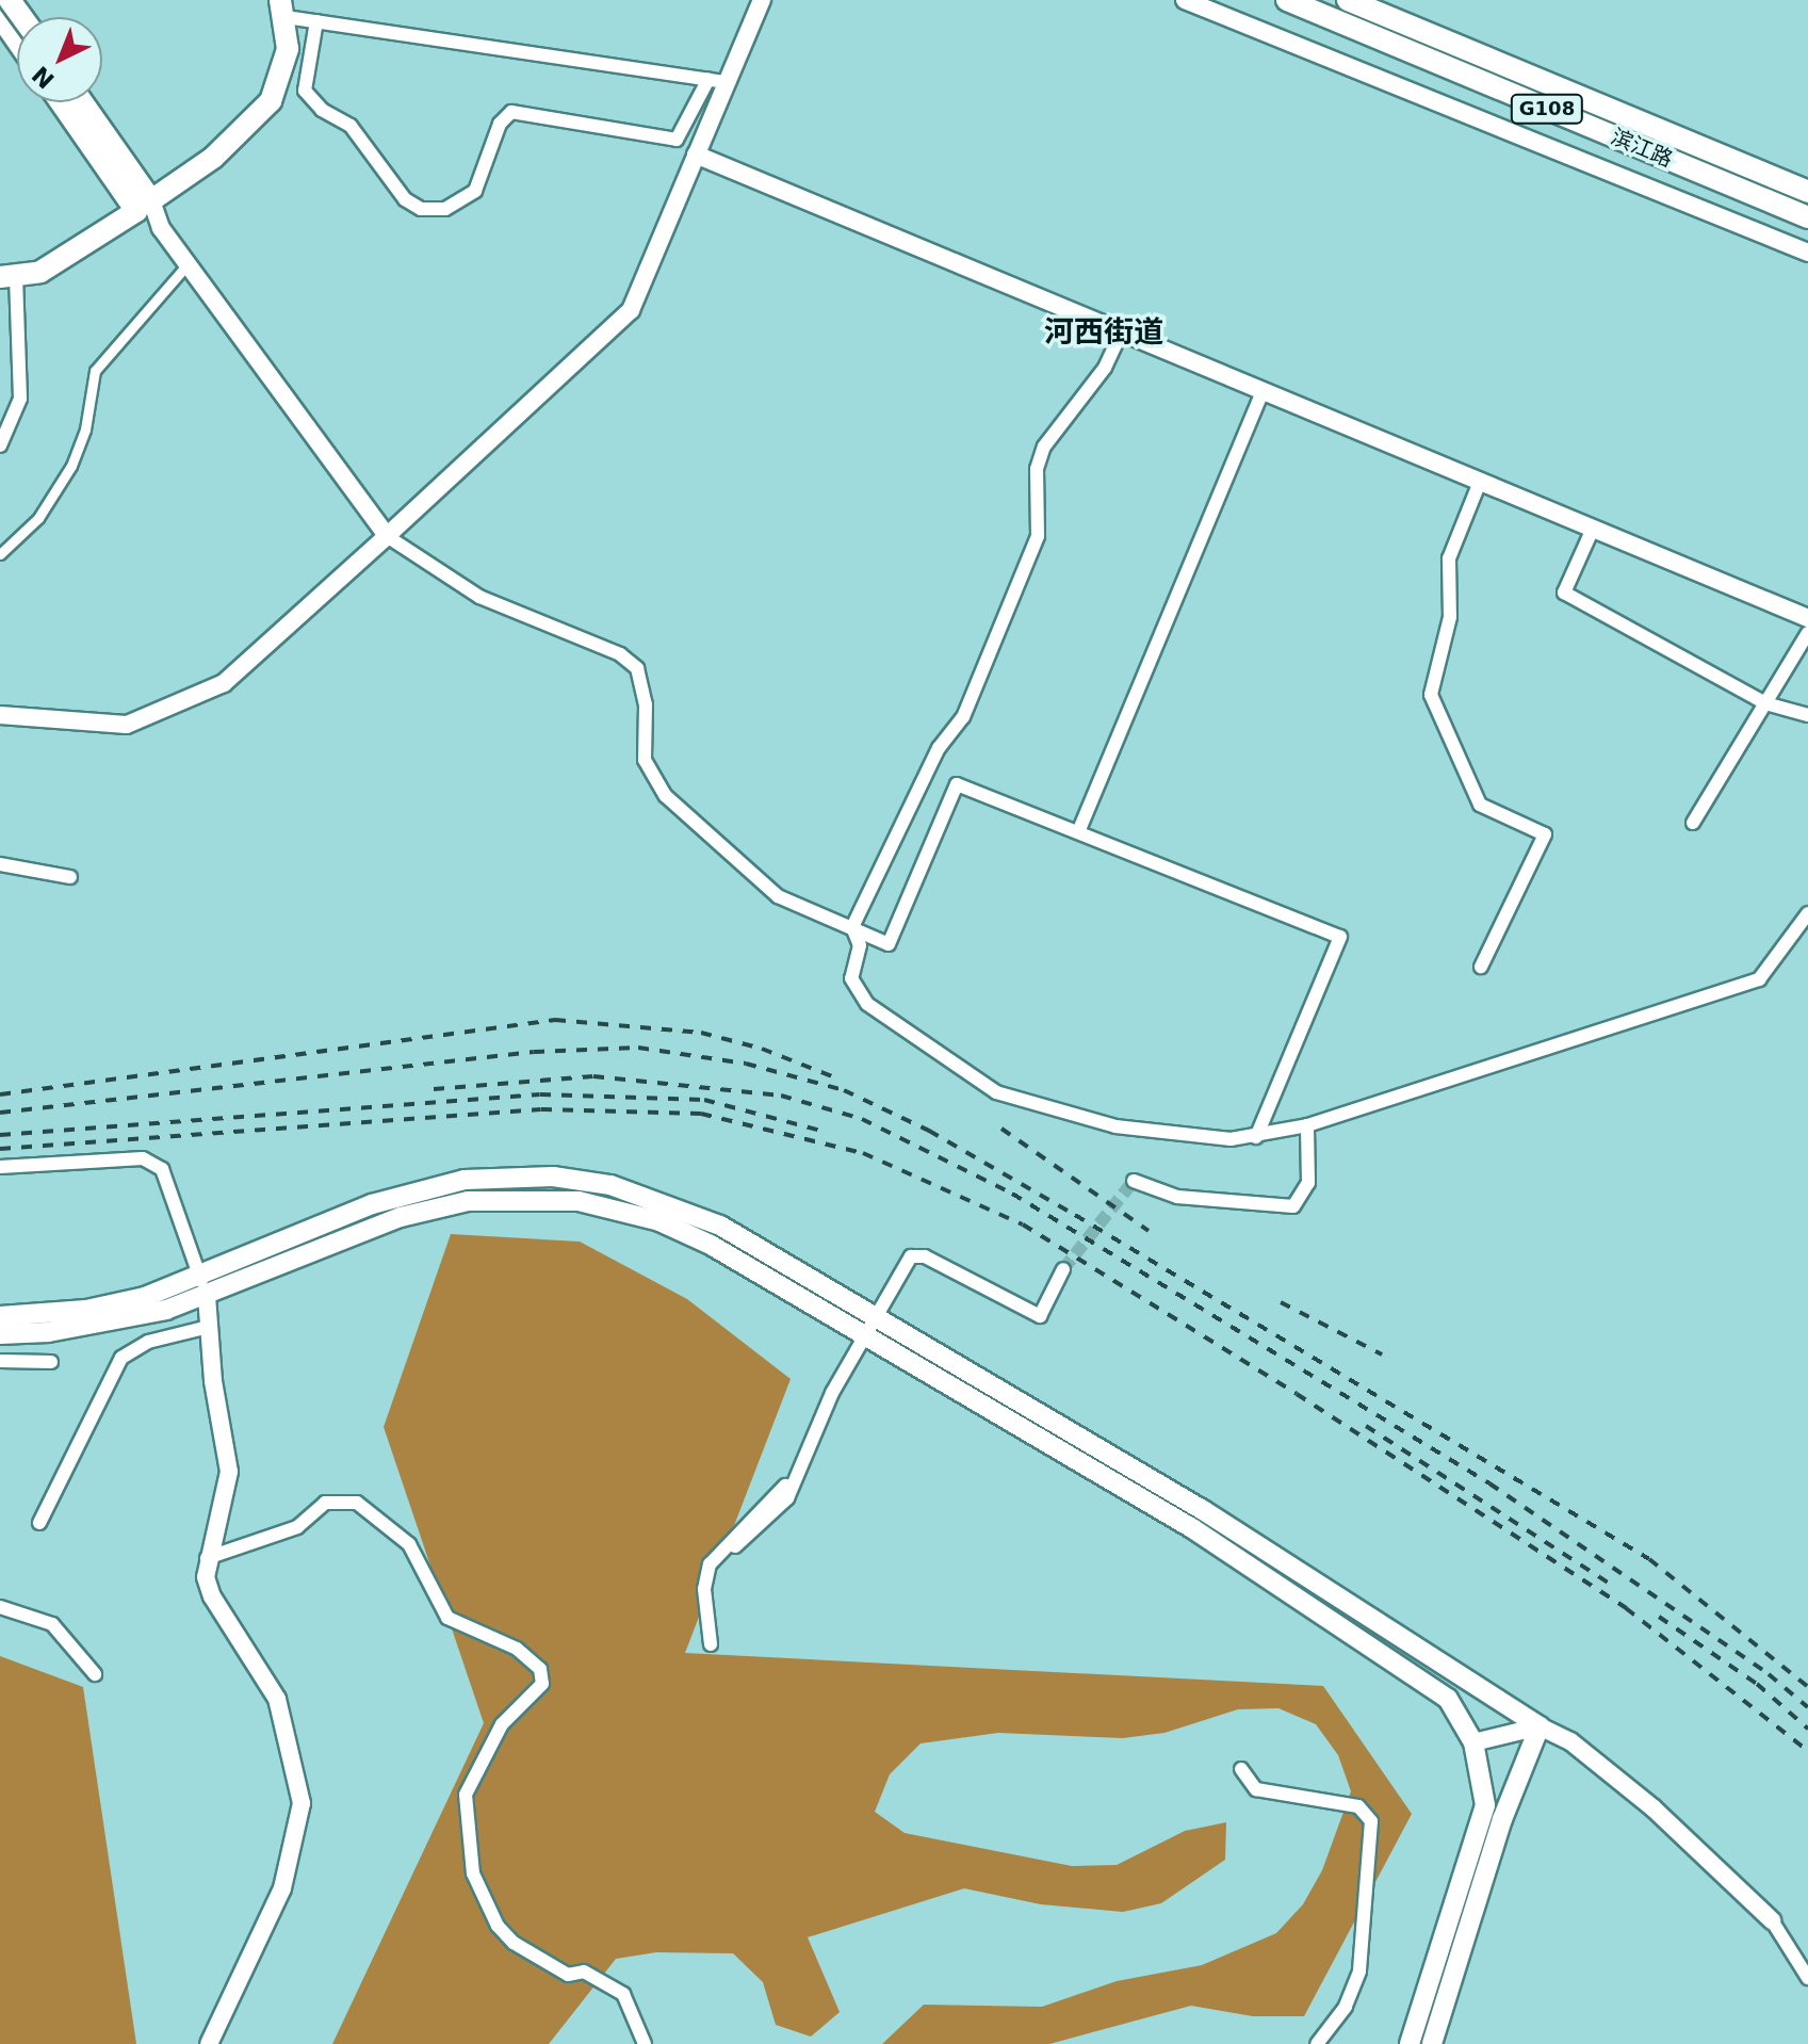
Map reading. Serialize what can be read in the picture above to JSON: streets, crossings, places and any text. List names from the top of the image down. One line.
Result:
{"streets":{"main road":["G108","滨江路"]},"districts":["河西街道"],"north":"bottom left"}
